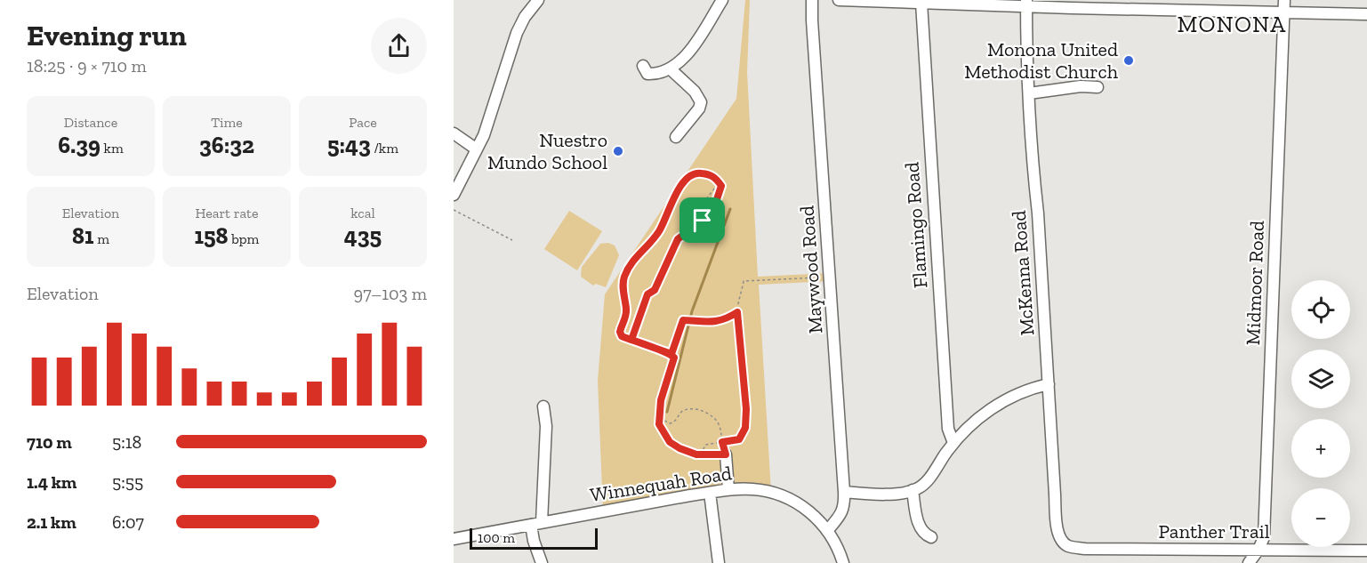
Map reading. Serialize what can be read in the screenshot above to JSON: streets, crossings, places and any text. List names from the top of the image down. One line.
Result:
{"streets":{"street":["Flamingo Road","Maywood Road","McKenna Road","Midmoor Road","Winnequah Road","Panther Trail"]},"crossings":[["Maywood Road","Winnequah Road"],["McKenna Road","Panther Trail"],["Midmoor Road","Panther Trail"]],"districts":["MONONA"],"places":["Monona United Methodist Church","Nuestro Mundo School"],"scale_bar":"100 m","page":{"heading":["Evening run","18:25 · 9 × 710 m"],"stats":[["Distance","6.39 km"],["Time","36:32"],["Pace","5:43 /km"],["Elevation","81 m"],["Heart rate","158 bpm"],["kcal","435"]],"chart":["Elevation","97–103 m"],"map_buttons":["+","−"],"list":[{"name":"710 m","note":"5:18"},{"name":"1.4 km","note":"5:55"},{"name":"2.1 km","note":"6:07"}],"scale":"100 m"}}
